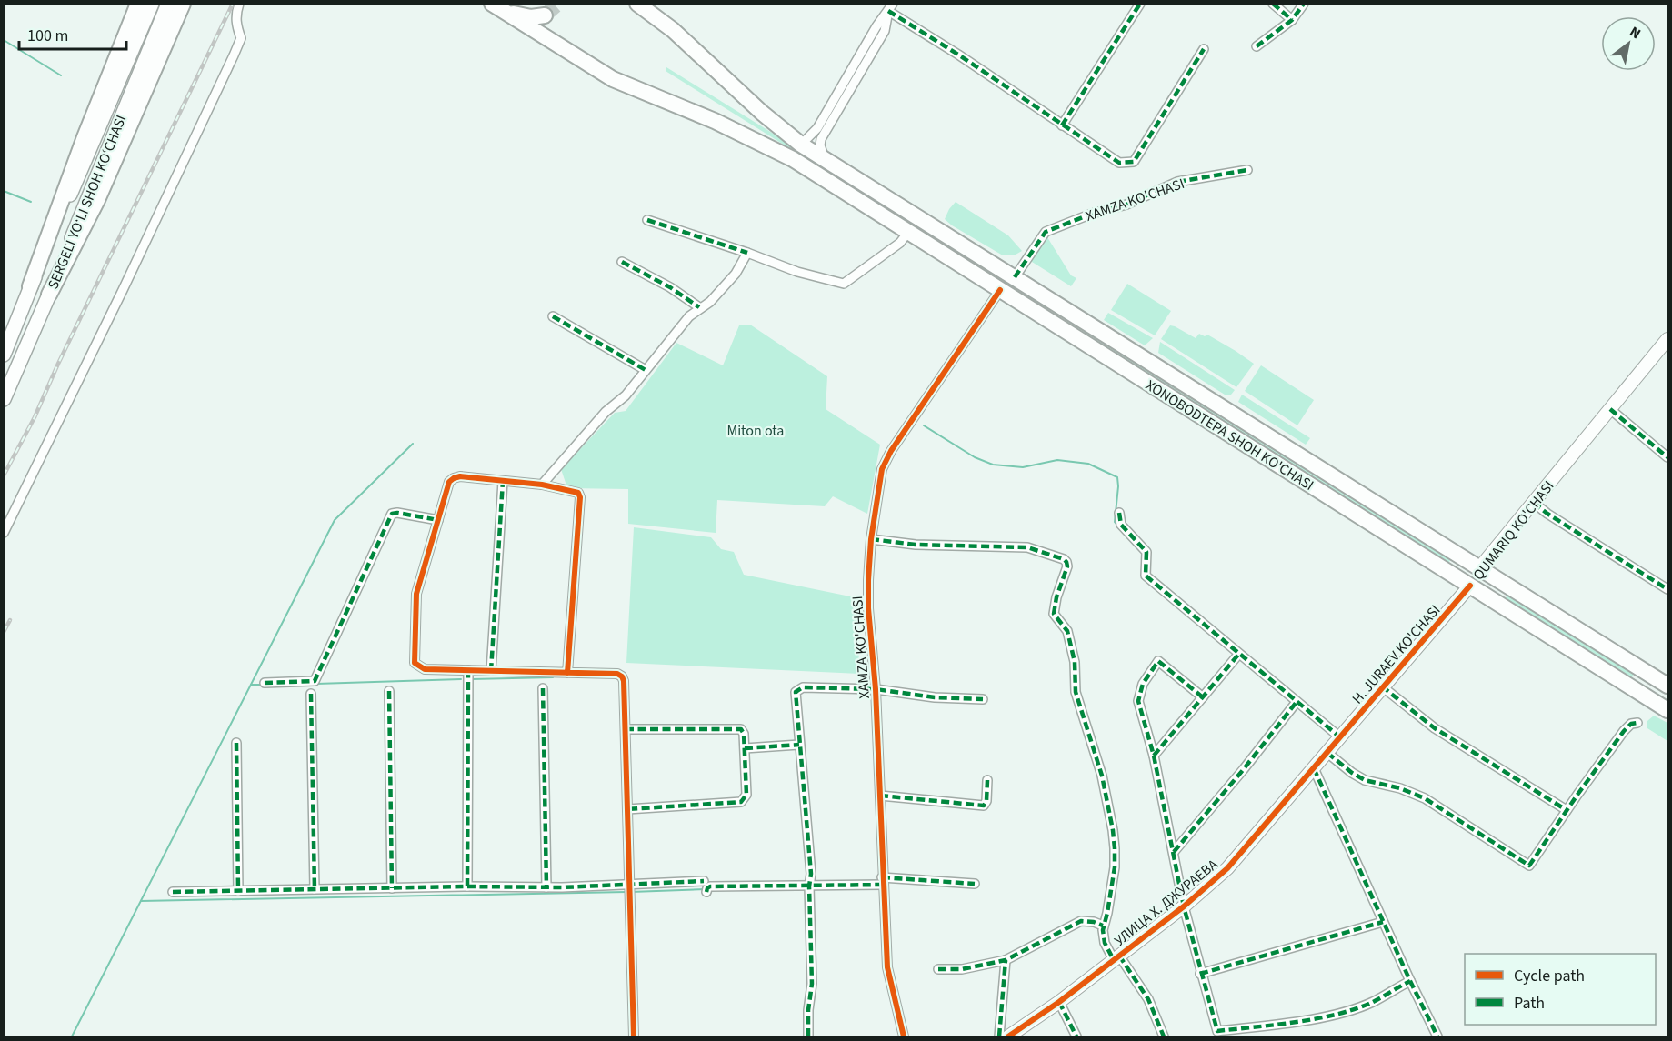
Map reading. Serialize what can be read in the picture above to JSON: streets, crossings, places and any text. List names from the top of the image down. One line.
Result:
{"streets":{"highway":["XONOBODTEPA SHOH KO'CHASI","QUMARIQ KO'CHASI"],"main road":["SERGELI YO‘LI SHOH KO‘CHASI"],"street":["XAMZA KO'CHASI","H. JURAEV KO'CHASI","УЛИЦА Х. ДЖУРАЕВА"]},"crossings":[["XAMZA KO'CHASI","XONOBODTEPA SHOH KO'CHASI"],["XONOBODTEPA SHOH KO'CHASI","QUMARIQ KO'CHASI"],["XONOBODTEPA SHOH KO'CHASI","H. JURAEV KO'CHASI"],["QUMARIQ KO'CHASI","H. JURAEV KO'CHASI"],["H. JURAEV KO'CHASI","УЛИЦА Х. ДЖУРАЕВА"]],"parks":["Miton ota"],"legend":["Cycle path","Path"],"scale_bar":"100 m","north":"top right"}
